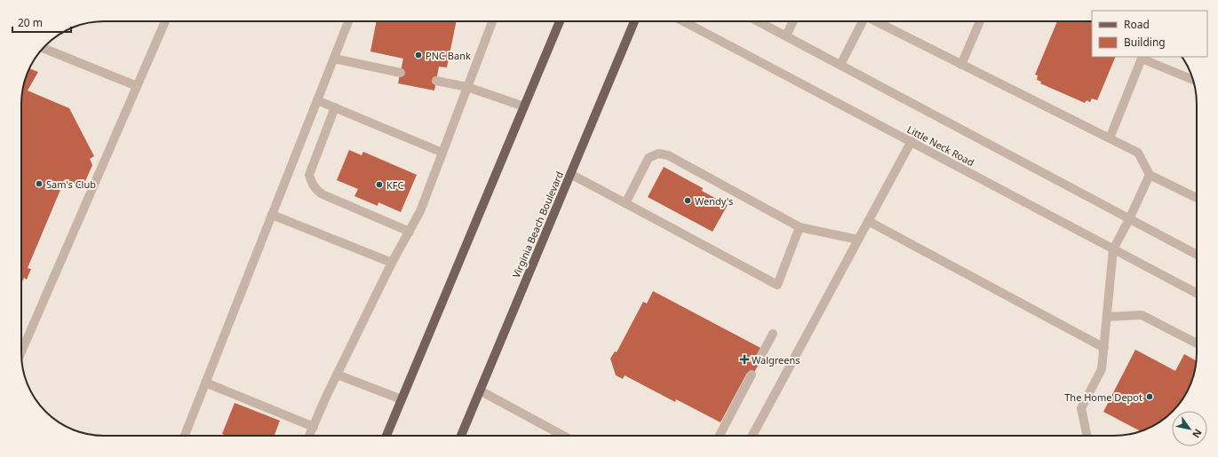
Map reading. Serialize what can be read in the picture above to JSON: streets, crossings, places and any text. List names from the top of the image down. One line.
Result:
{"streets":{"main road":["Virginia Beach Boulevard"],"street":["Little Neck Road"]},"places":{"other":["PNC Bank","Sam's Club","KFC","Wendy's","The Home Depot"],"health":["Walgreens"]},"legend":["Road","Building"],"scale_bar":"20 m","north":"bottom right"}
